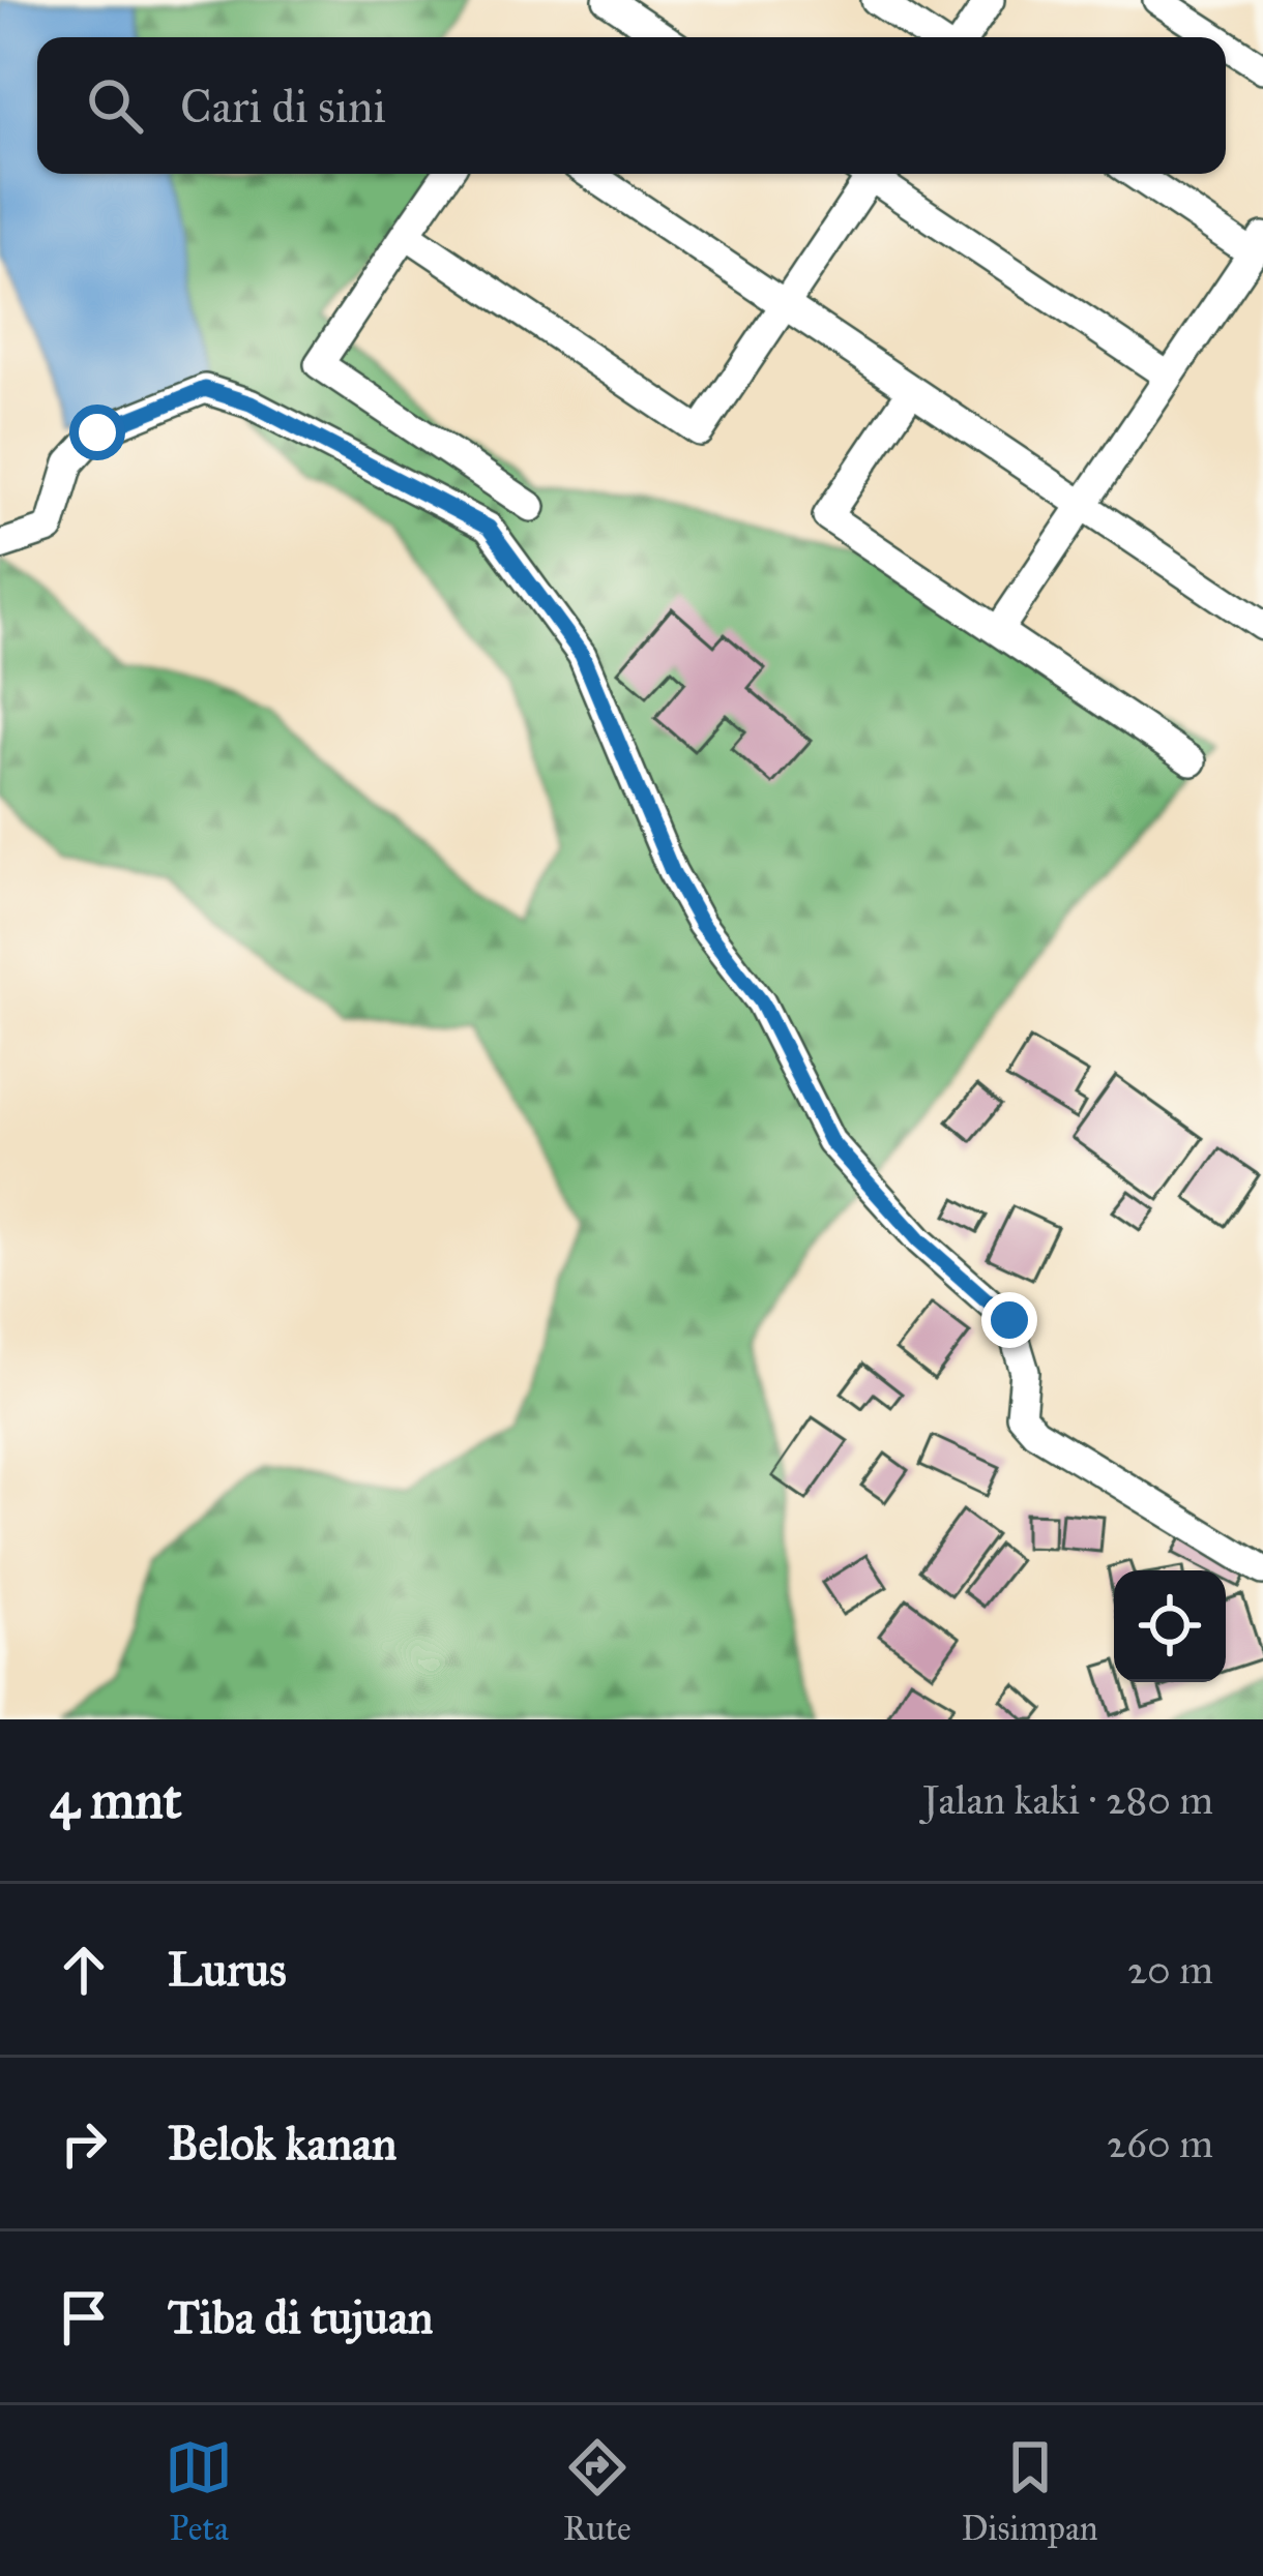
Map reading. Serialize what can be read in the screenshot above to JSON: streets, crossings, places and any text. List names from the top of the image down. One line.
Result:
{"page":{"search":"Cari di sini","heading":["4 mnt","Jalan kaki · 280 m"],"list":[["Lurus","20 m"],["Belok kanan","260 m"],"Tiba di tujuan"],"nav":["Peta","Rute","Disimpan"]}}
